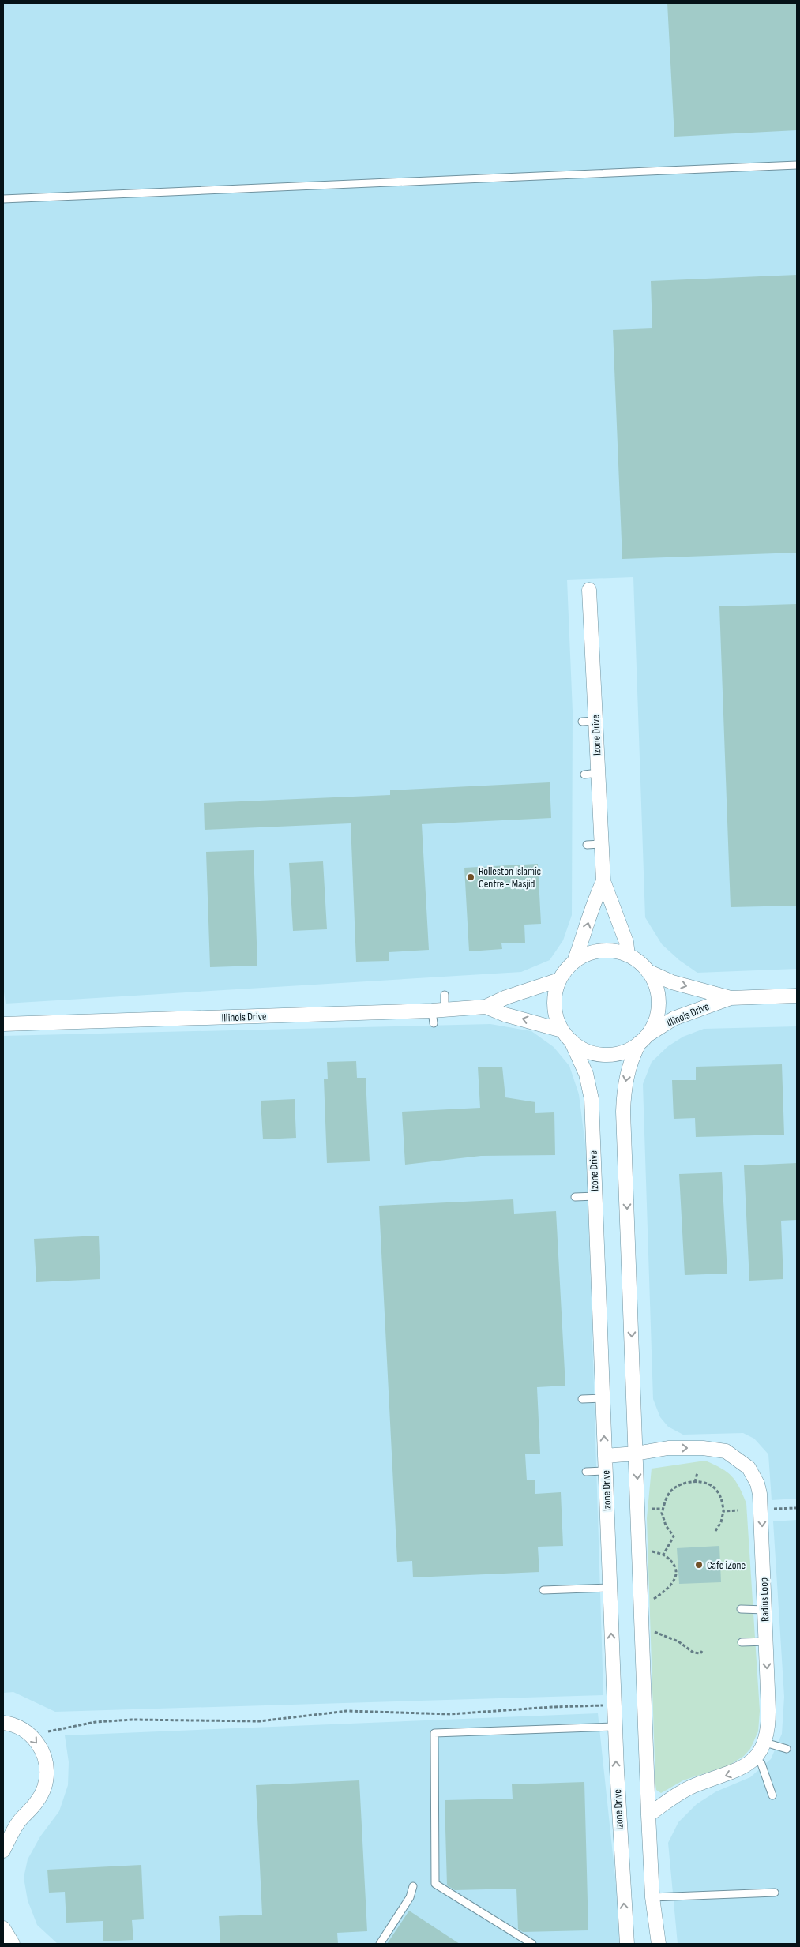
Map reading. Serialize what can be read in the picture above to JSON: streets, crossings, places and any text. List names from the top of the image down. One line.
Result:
{"streets":{"street":["Izone Drive","Illinois Drive","Radius Loop"]},"crossings":[["Izone Drive","Illinois Drive"],["Izone Drive","Radius Loop"]],"places":["Rolleston Islamic Centre - Masjid","Cafe iZone"]}
